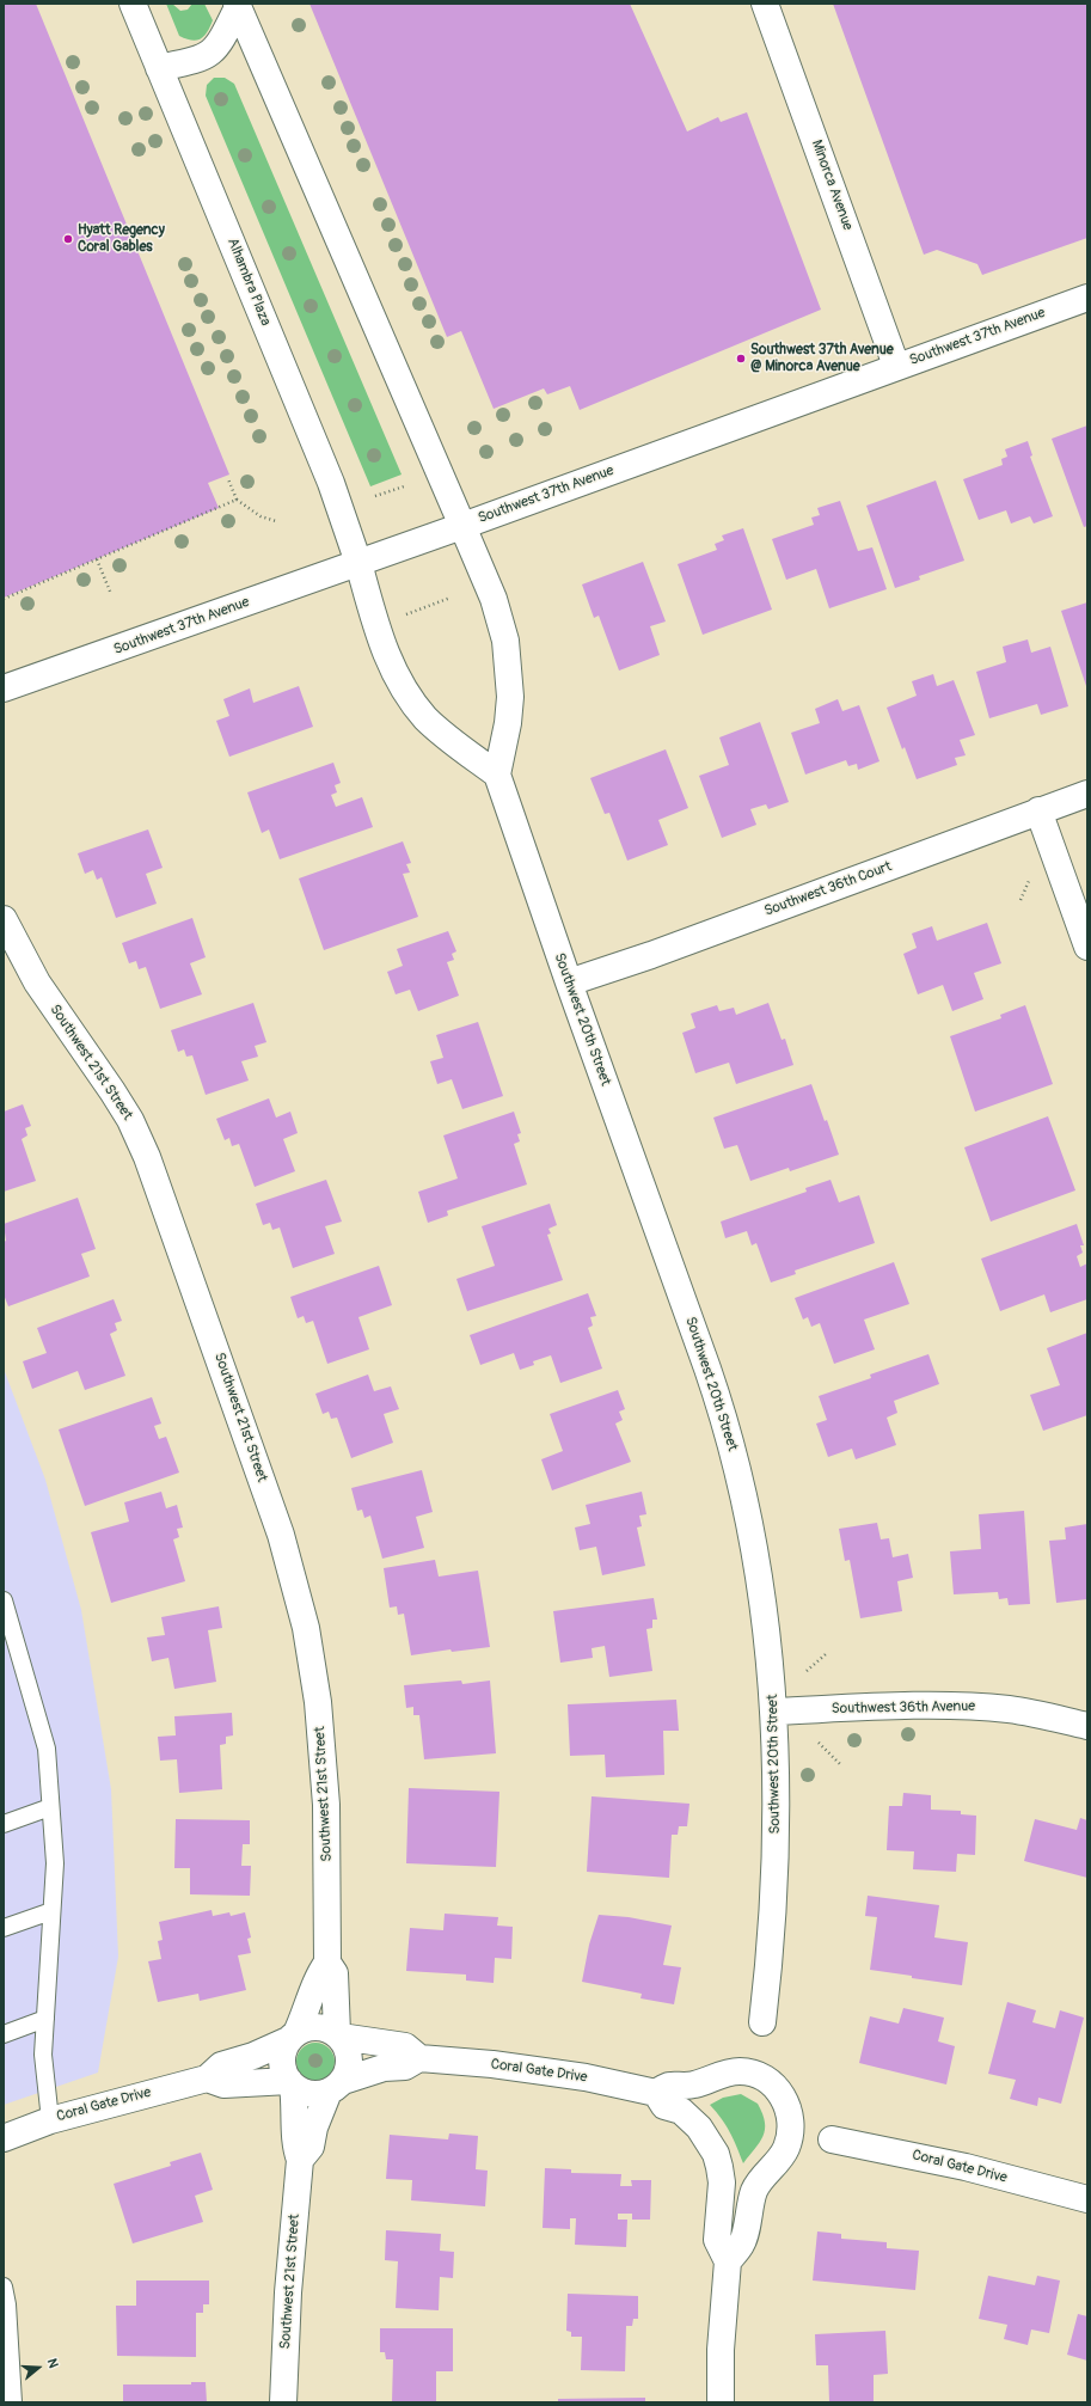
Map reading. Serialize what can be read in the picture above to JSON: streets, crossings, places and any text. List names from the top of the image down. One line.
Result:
{"streets":{"street":["Minorca Avenue","Alhambra Plaza","Southwest 37th Avenue","Southwest 36th Court","Southwest 20th Street","Southwest 21st Street","Southwest 36th Avenue","Coral Gate Drive"]},"crossings":[["Minorca Avenue","Southwest 37th Avenue"],["Alhambra Plaza","Southwest 37th Avenue"],["Southwest 36th Court","Southwest 20th Street"],["Southwest 20th Street","Southwest 36th Avenue"],["Southwest 21st Street","Coral Gate Drive"]],"places":["Hyatt Regency Coral Gables","Southwest 37th Avenue @ Minorca Avenue"],"north":"right"}
